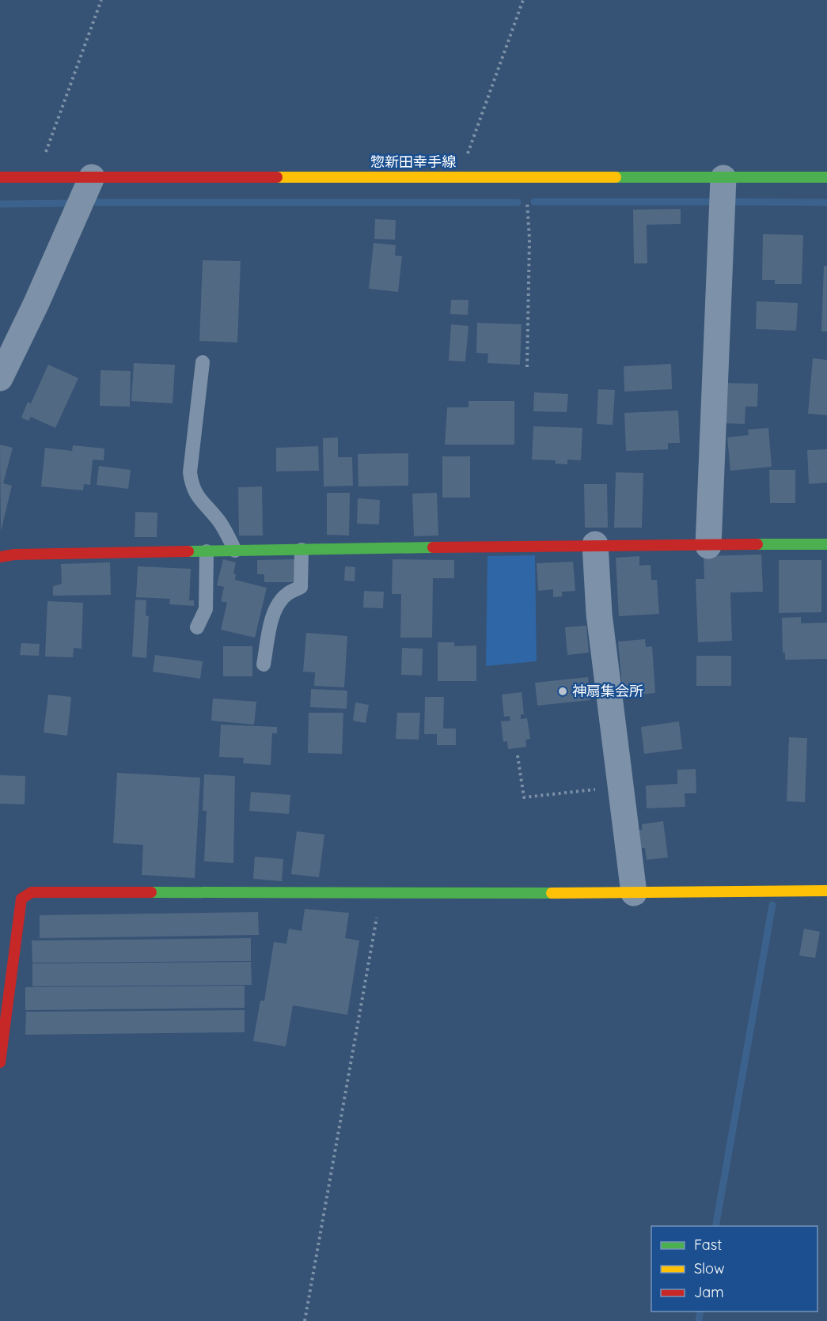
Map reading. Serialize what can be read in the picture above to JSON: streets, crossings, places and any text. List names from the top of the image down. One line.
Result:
{"streets":{"street":["惣新田幸手線"]},"places":["神扇集会所"],"legend":["Fast","Slow","Jam"]}
